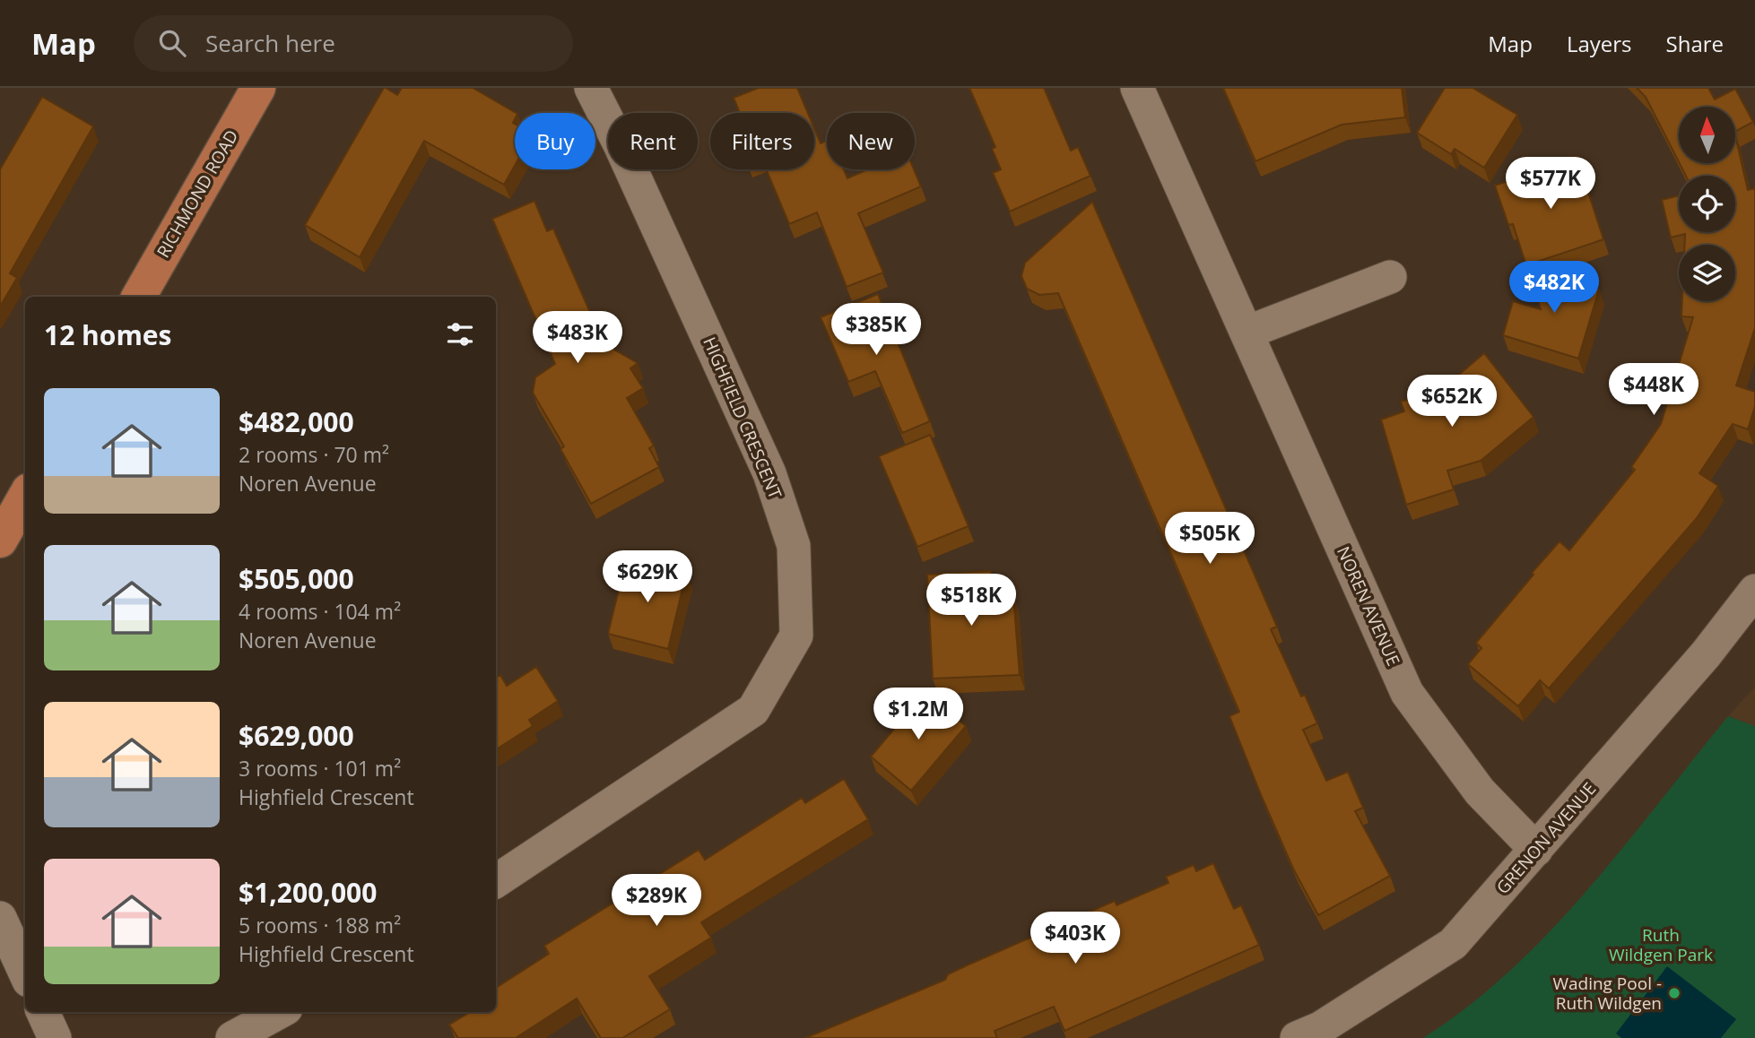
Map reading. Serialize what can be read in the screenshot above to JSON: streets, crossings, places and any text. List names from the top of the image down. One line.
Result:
{"streets":{"main road":["RICHMOND ROAD"],"street":["HIGHFIELD CRESCENT","NOREN AVENUE","GRENON AVENUE"]},"crossings":[["NOREN AVENUE","GRENON AVENUE"]],"parks":["Ruth Wildgen Park"],"places":["Wading Pool - Ruth Wildgen"],"north":"top","page":{"header":"Map","search":"Search here","nav":["Map","Layers","Share"],"chip":["Buy","Rent","Filters","New"],"price":["$577K","$482K","$385K","$483K","$448K","$652K","$505K","$629K","$518K","$1.2M","$289K","$403K"],"heading":"12 homes","list":[{"name":"$482,000","note":"2 rooms · 70 m² · Noren Avenue"},{"name":"$505,000","note":"4 rooms · 104 m² · Noren Avenue"},{"name":"$629,000","note":"3 rooms · 101 m² · Highfield Crescent"},{"name":"$1,200,000","note":"5 rooms · 188 m² · Highfield Crescent"}]}}
